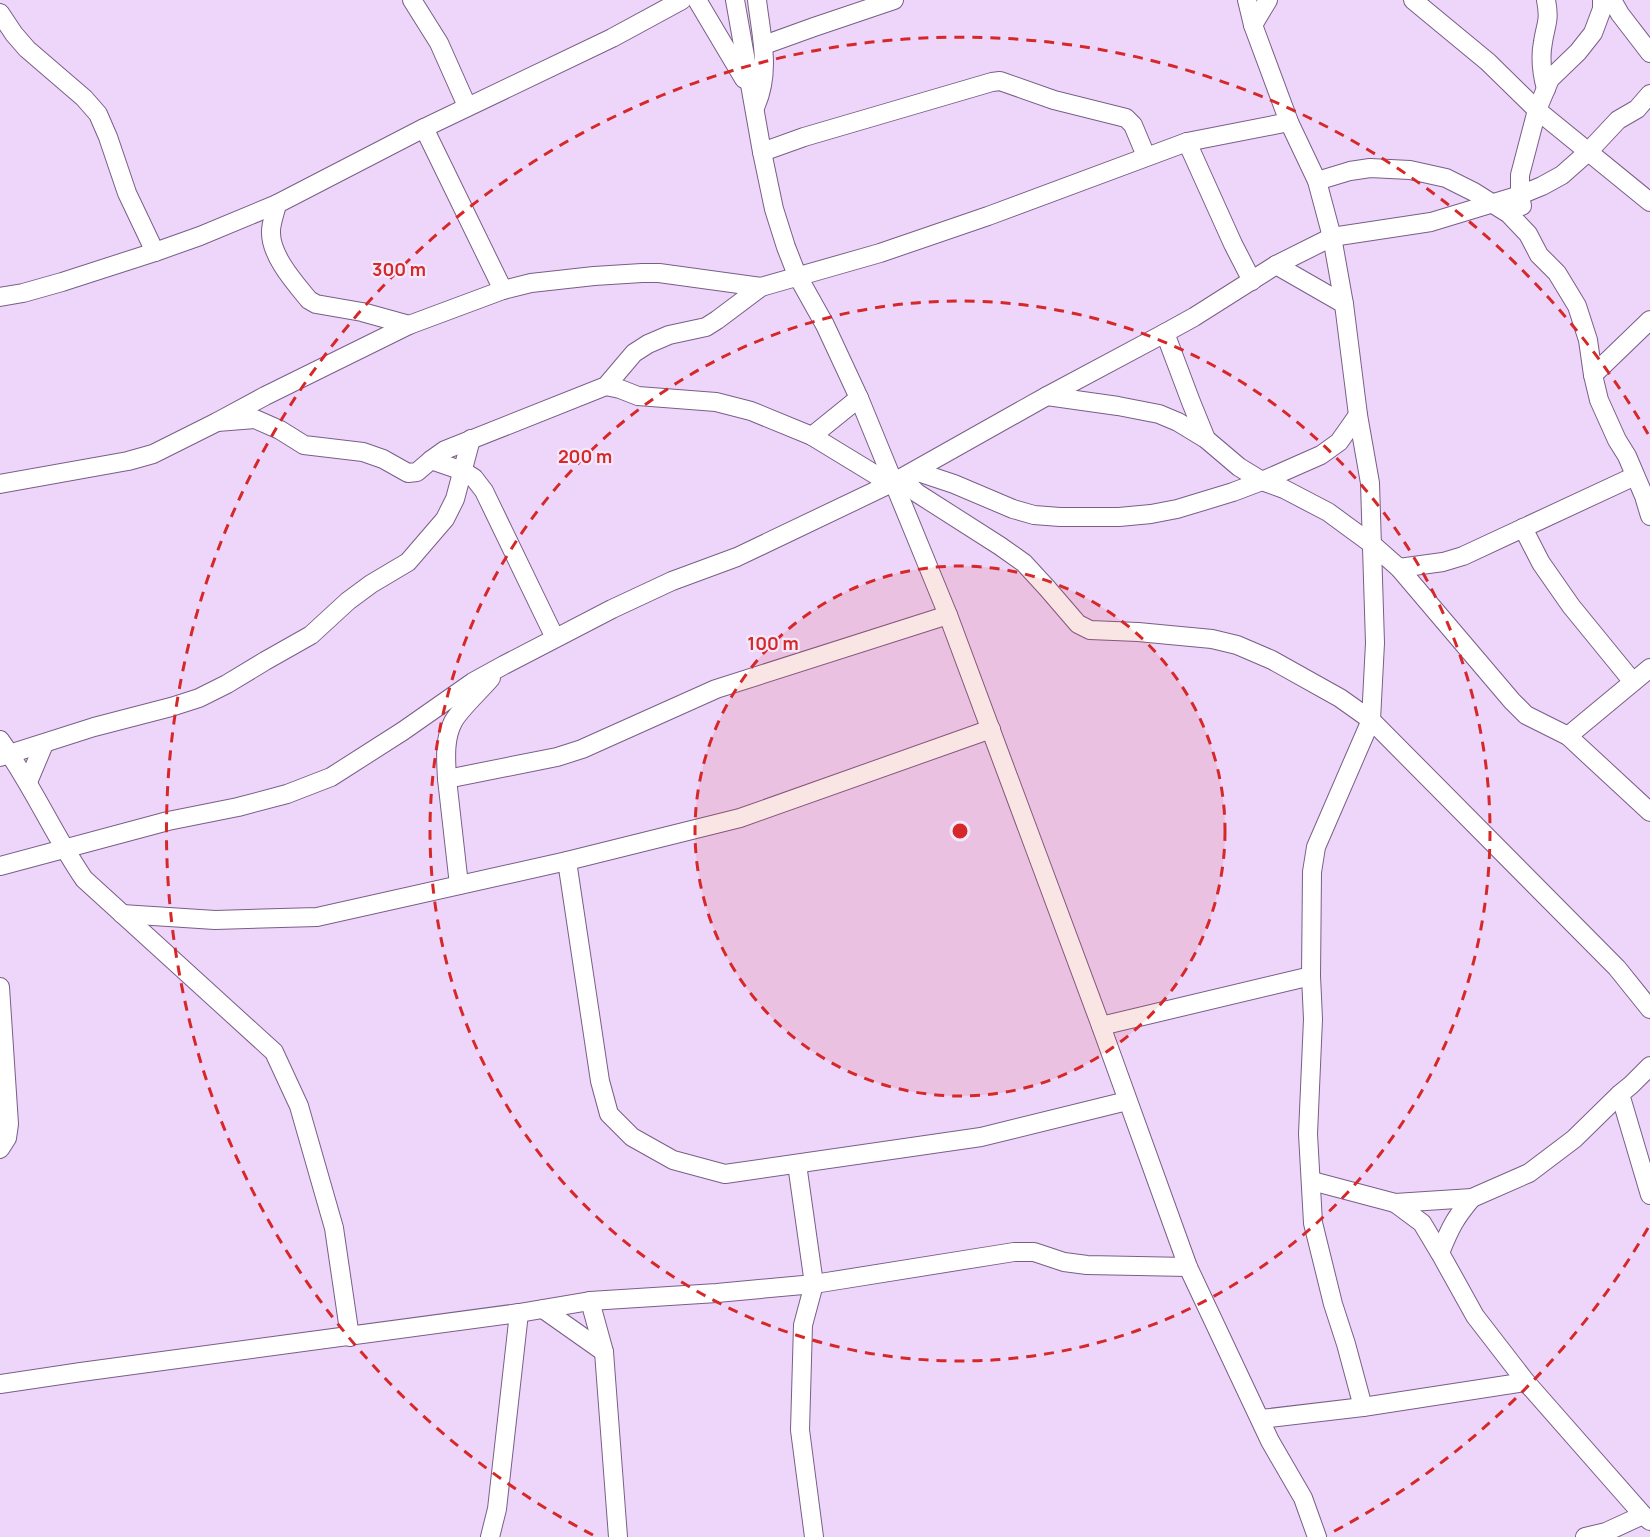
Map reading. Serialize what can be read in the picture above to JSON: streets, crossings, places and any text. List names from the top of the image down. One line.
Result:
{"rings":["300 m","200 m","100 m"]}
